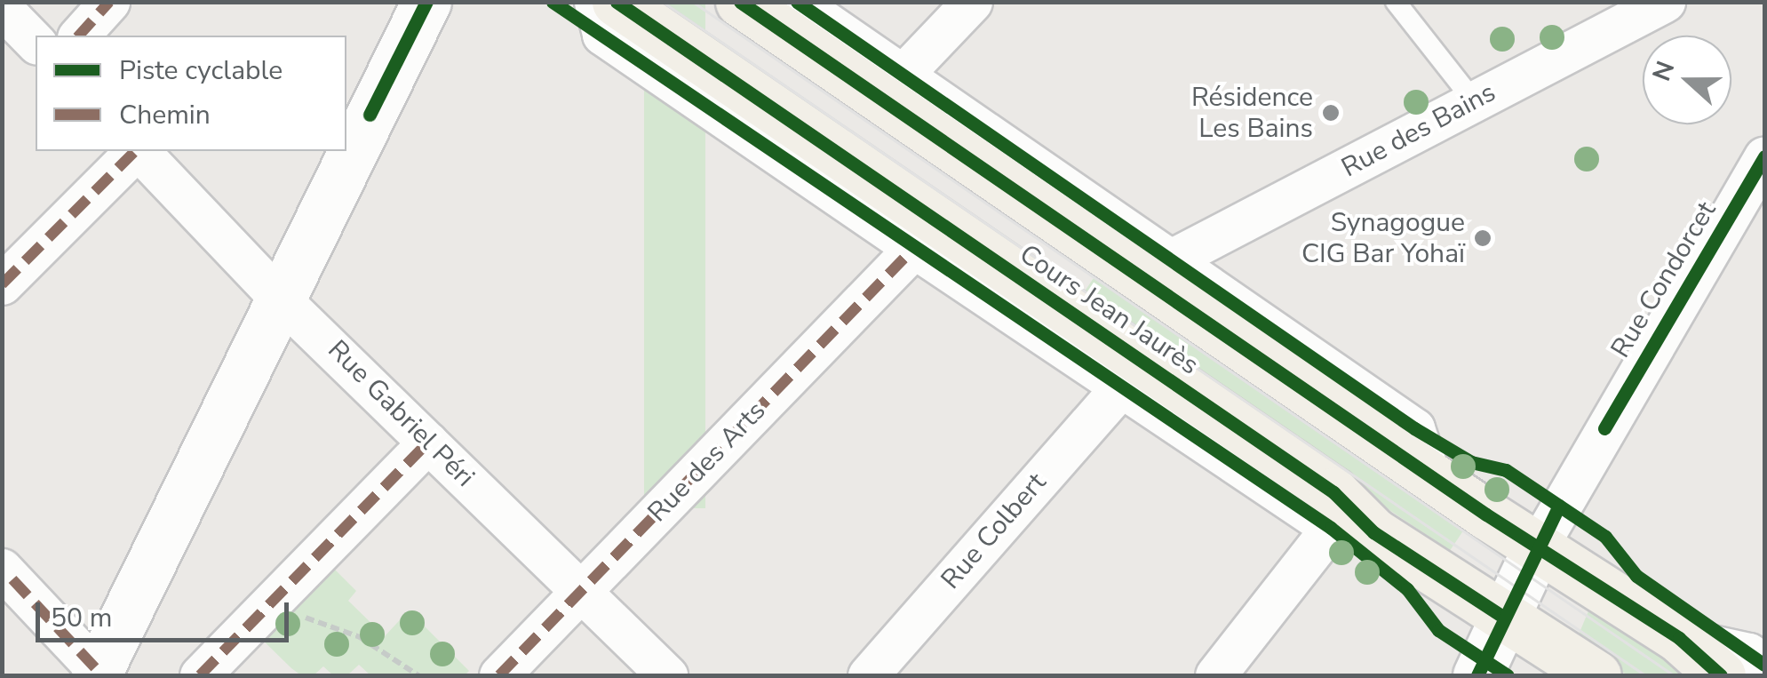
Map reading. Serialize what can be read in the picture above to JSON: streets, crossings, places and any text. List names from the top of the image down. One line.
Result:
{"streets":{"main road":["Cours Jean Jaurès"],"street":["Rue des Bains","Rue Condorcet","Rue Gabriel Péri","Rue des Arts","Rue Colbert"]},"crossings":[["Rue Condorcet","Cours Jean Jaurès"],["Cours Jean Jaurès","Rue des Arts"],["Cours Jean Jaurès","Rue Colbert"],["Rue Gabriel Péri","Rue des Arts"]],"places":["Résidence Les Bains","Synagogue CIG Bar Yohaï"],"legend":["Piste cyclable","Chemin"],"scale_bar":"50 m","north":"left"}
